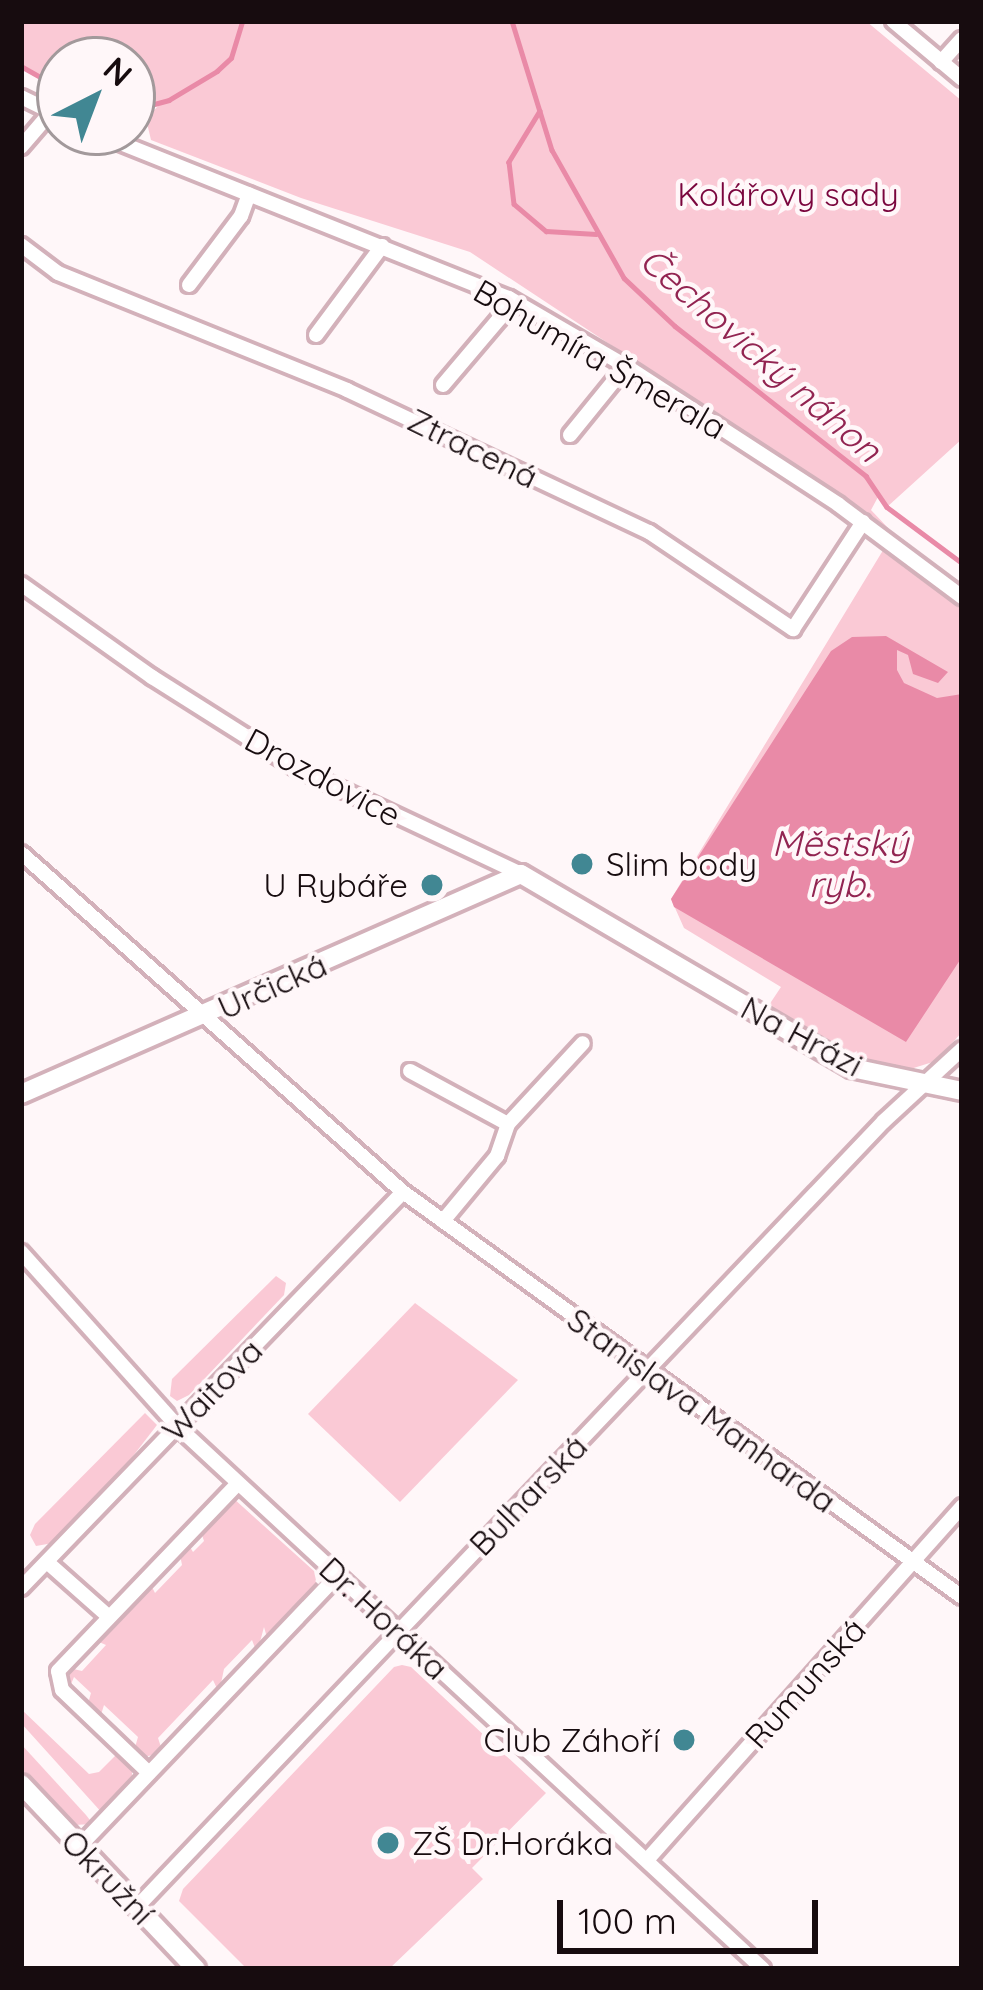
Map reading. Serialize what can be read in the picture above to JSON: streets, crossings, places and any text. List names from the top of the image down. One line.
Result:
{"streets":{"street":["Bohumíra Šmerala","Ztracená","Drozdovice","Určická","Na Hrázi","Waitova","Stanislava Manharda","Bulharská","Dr. Horáka","Rumunská","Okružní"]},"crossings":[["Bohumíra Šmerala","Ztracená"],["Drozdovice","Určická"],["Drozdovice","Na Hrázi"],["Určická","Stanislava Manharda"],["Na Hrázi","Bulharská"],["Waitova","Stanislava Manharda"],["Waitova","Dr. Horáka"],["Stanislava Manharda","Bulharská"],["Stanislava Manharda","Rumunská"],["Bulharská","Dr. Horáka"],["Bulharská","Okružní"],["Dr. Horáka","Rumunská"]],"water":["Čechovický náhon","Městský ryb."],"parks":["Kolářovy sady"],"places":["Slim body","U Rybáře","Club Záhoří","ZŠ Dr.Horáka"],"scale_bar":"100 m","north":"top right"}
